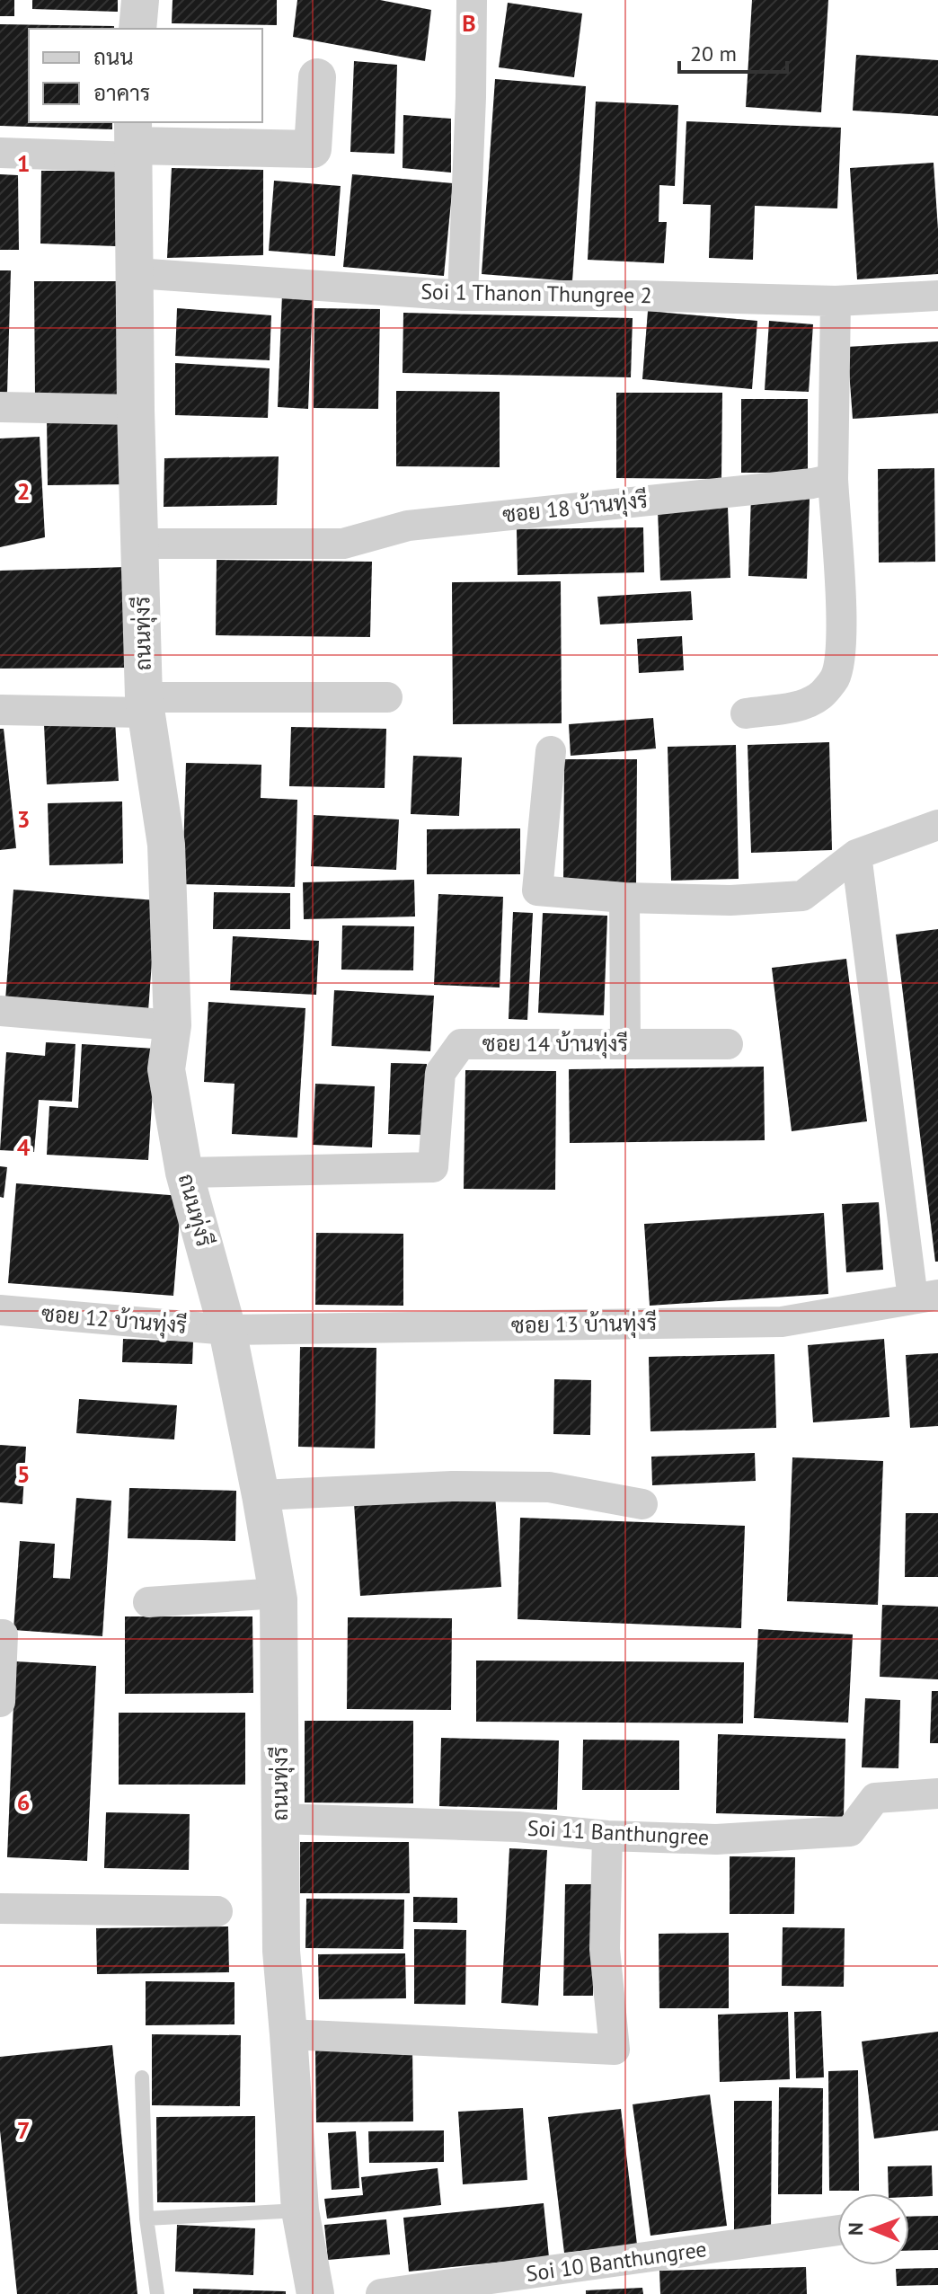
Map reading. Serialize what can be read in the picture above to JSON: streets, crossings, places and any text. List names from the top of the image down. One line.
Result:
{"streets":{"street":["Soi 1 Thanon Thungree 2","ซอย 18 บ้านทุ่งรี","ถนนทุ่งรี","ซอย 14 บ้านทุ่งรี","ซอย 12 บ้านทุ่งรี","ซอย 13 บ้านทุ่งรี","Soi 11 Banthungree","Soi 10 Banthungree"]},"crossings":[["Soi 1 Thanon Thungree 2","ถนนทุ่งรี"],["ซอย 18 บ้านทุ่งรี","ถนนทุ่งรี"],["ถนนทุ่งรี","ซอย 14 บ้านทุ่งรี"],["ถนนทุ่งรี","ซอย 12 บ้านทุ่งรี"],["ถนนทุ่งรี","ซอย 13 บ้านทุ่งรี"],["ถนนทุ่งรี","Soi 11 Banthungree"],["ซอย 12 บ้านทุ่งรี","ซอย 13 บ้านทุ่งรี"]],"legend":["ถนน","อาคาร"],"scale_bar":"20 m","north":"left","grid":{"columns":["B"],"rows":["1","2","3","4","5","6","7"]}}
